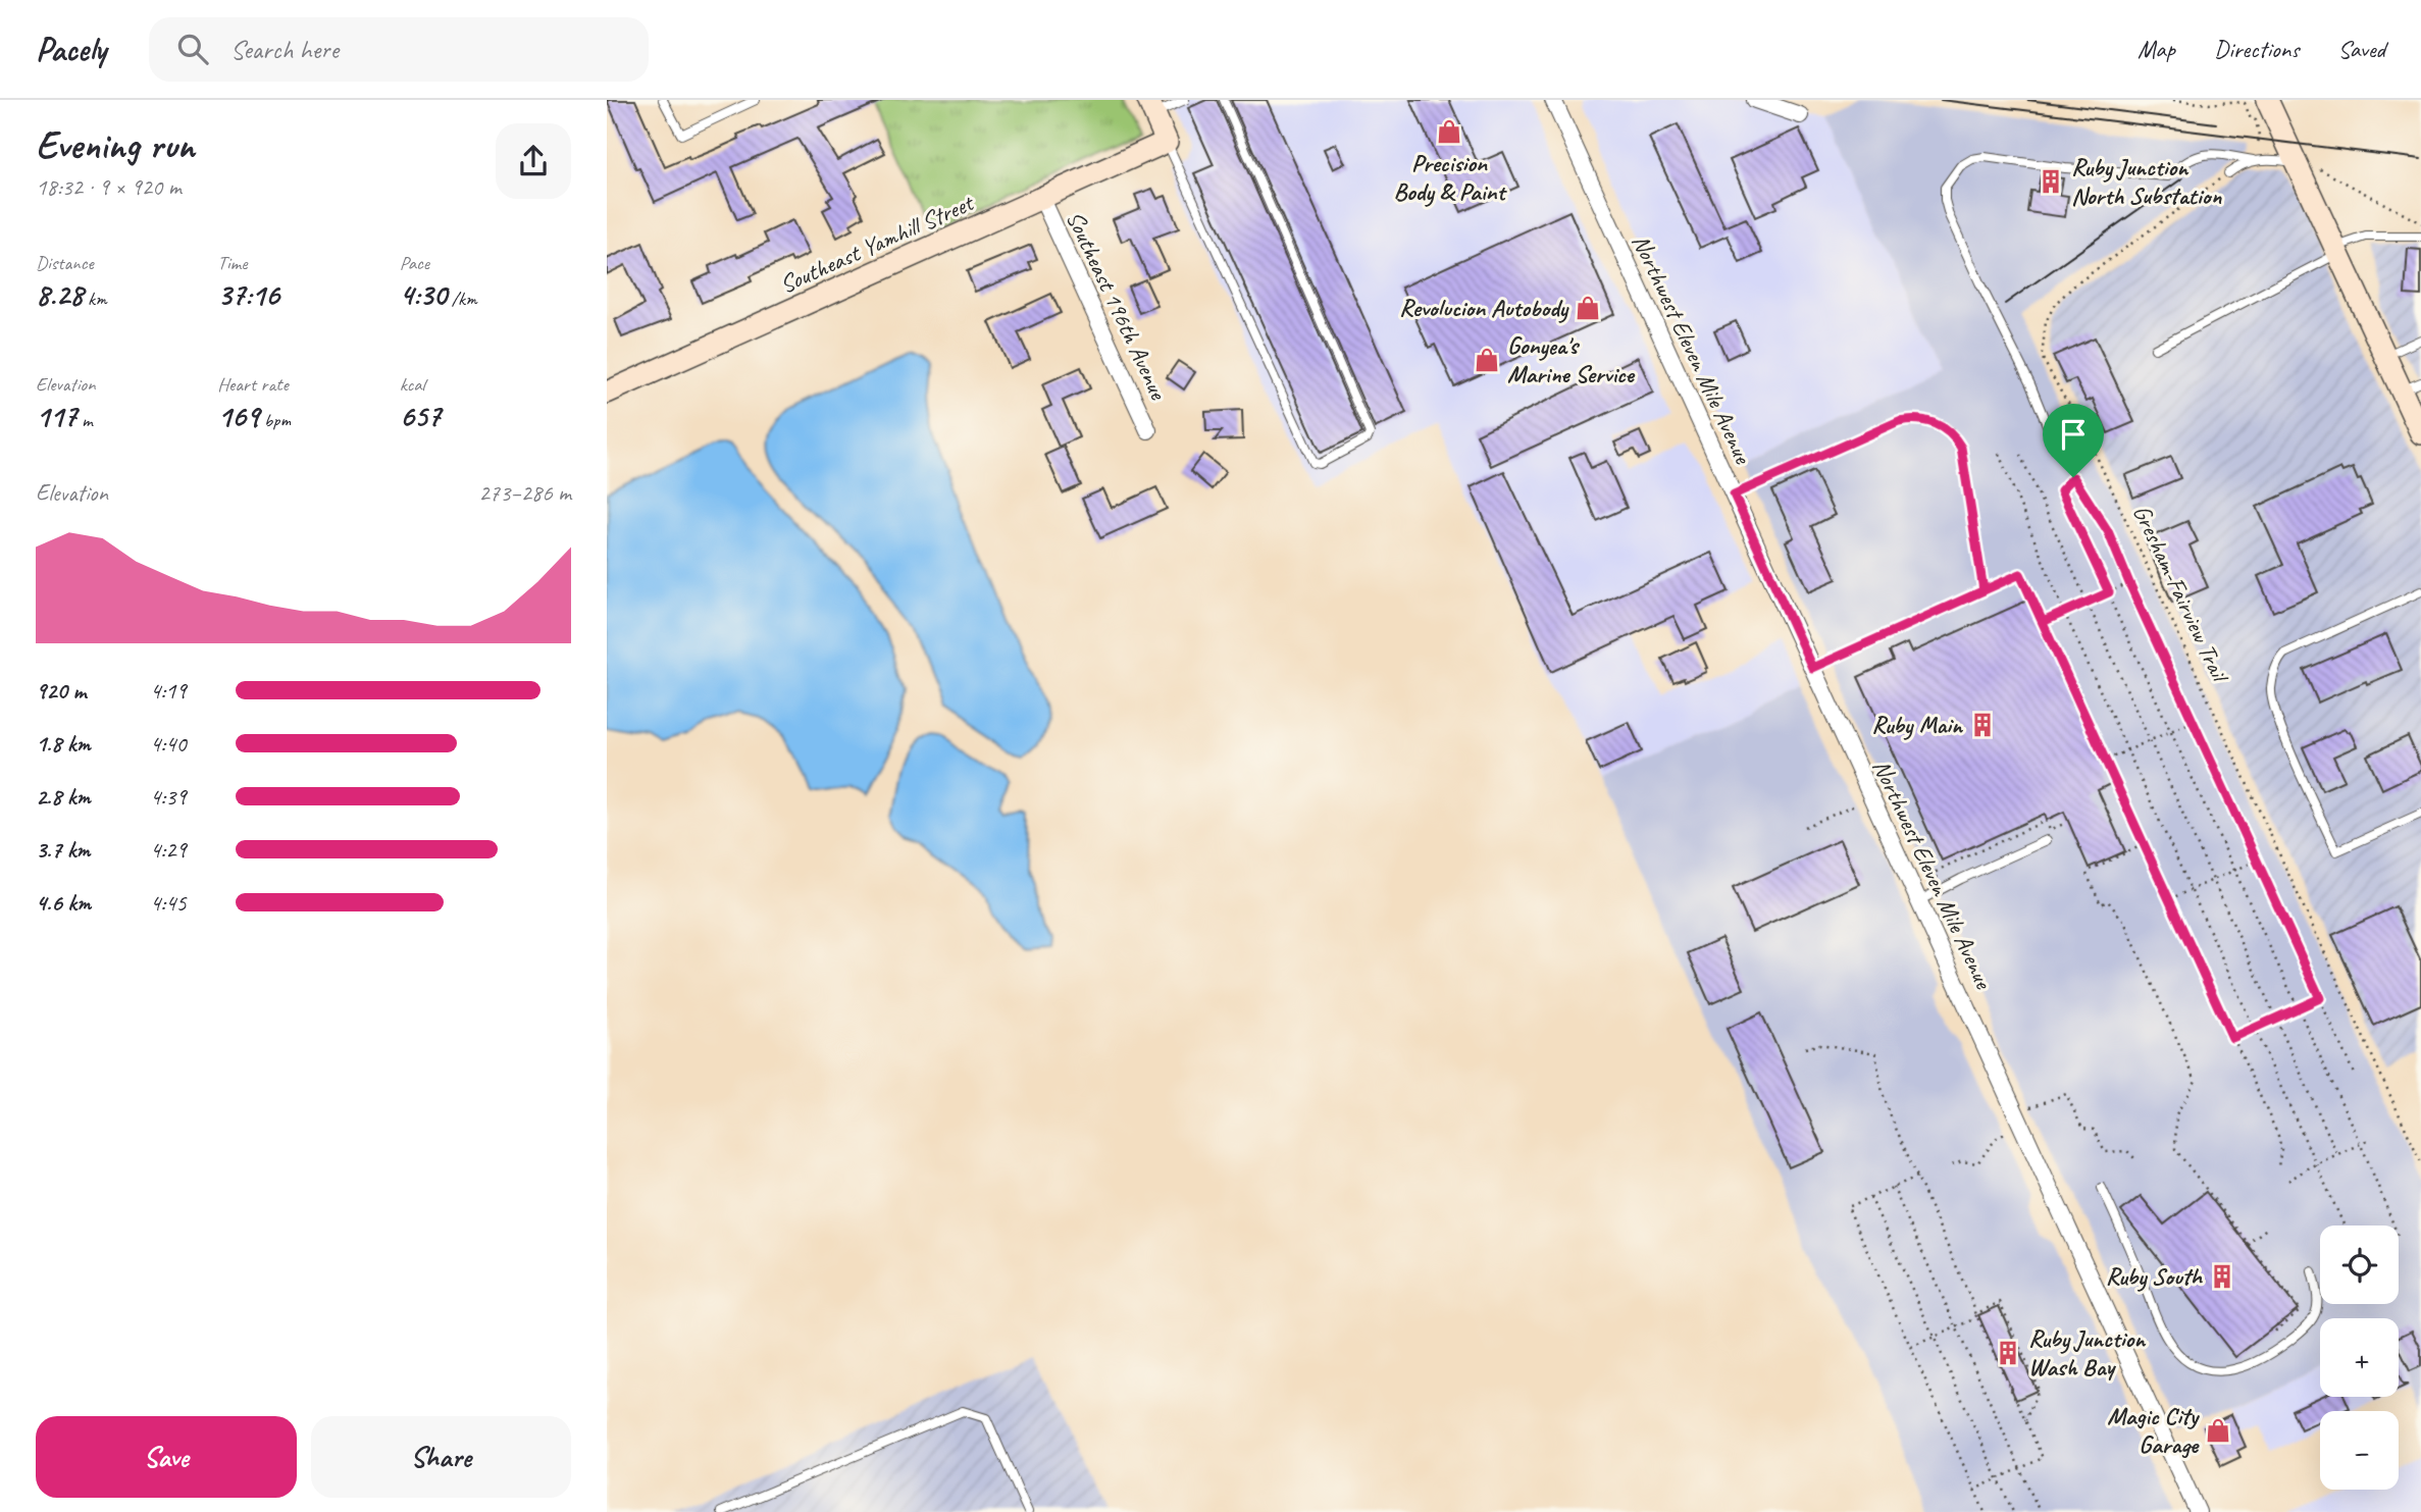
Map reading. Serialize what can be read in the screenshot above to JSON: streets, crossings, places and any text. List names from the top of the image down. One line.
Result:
{"streets":{"street":["Southeast Yamhill Street","Southeast 196th Avenue","Northwest Eleven Mile Avenue"],"path":["Gresham-Fairview Trail"]},"crossings":[["Southeast Yamhill Street","Southeast 196th Avenue"]],"places":{"shop":["Precision Body & Paint","Revolucion Autobody","Gonyea's Marine Service","Magic City Garage"],"building":["Ruby Junction North Substation","Ruby Main","Ruby South","Ruby Junction Wash Bay"]},"page":{"header":"Pacely","search":"Search here","nav":["Map","Directions","Saved"],"heading":["Evening run","18:32 · 9 × 920 m"],"stats":[["Distance","8.28 km"],["Time","37:16"],["Pace","4:30 /km"],["Elevation","117 m"],["Heart rate","169 bpm"],["kcal","657"]],"chart":["Elevation","273–286 m"],"list":[{"name":"920 m","note":"4:19"},{"name":"1.8 km","note":"4:40"},{"name":"2.8 km","note":"4:39"},{"name":"3.7 km","note":"4:29"},{"name":"4.6 km","note":"4:45"}],"map_buttons":["+","−"],"buttons":["Save","Share"]}}
